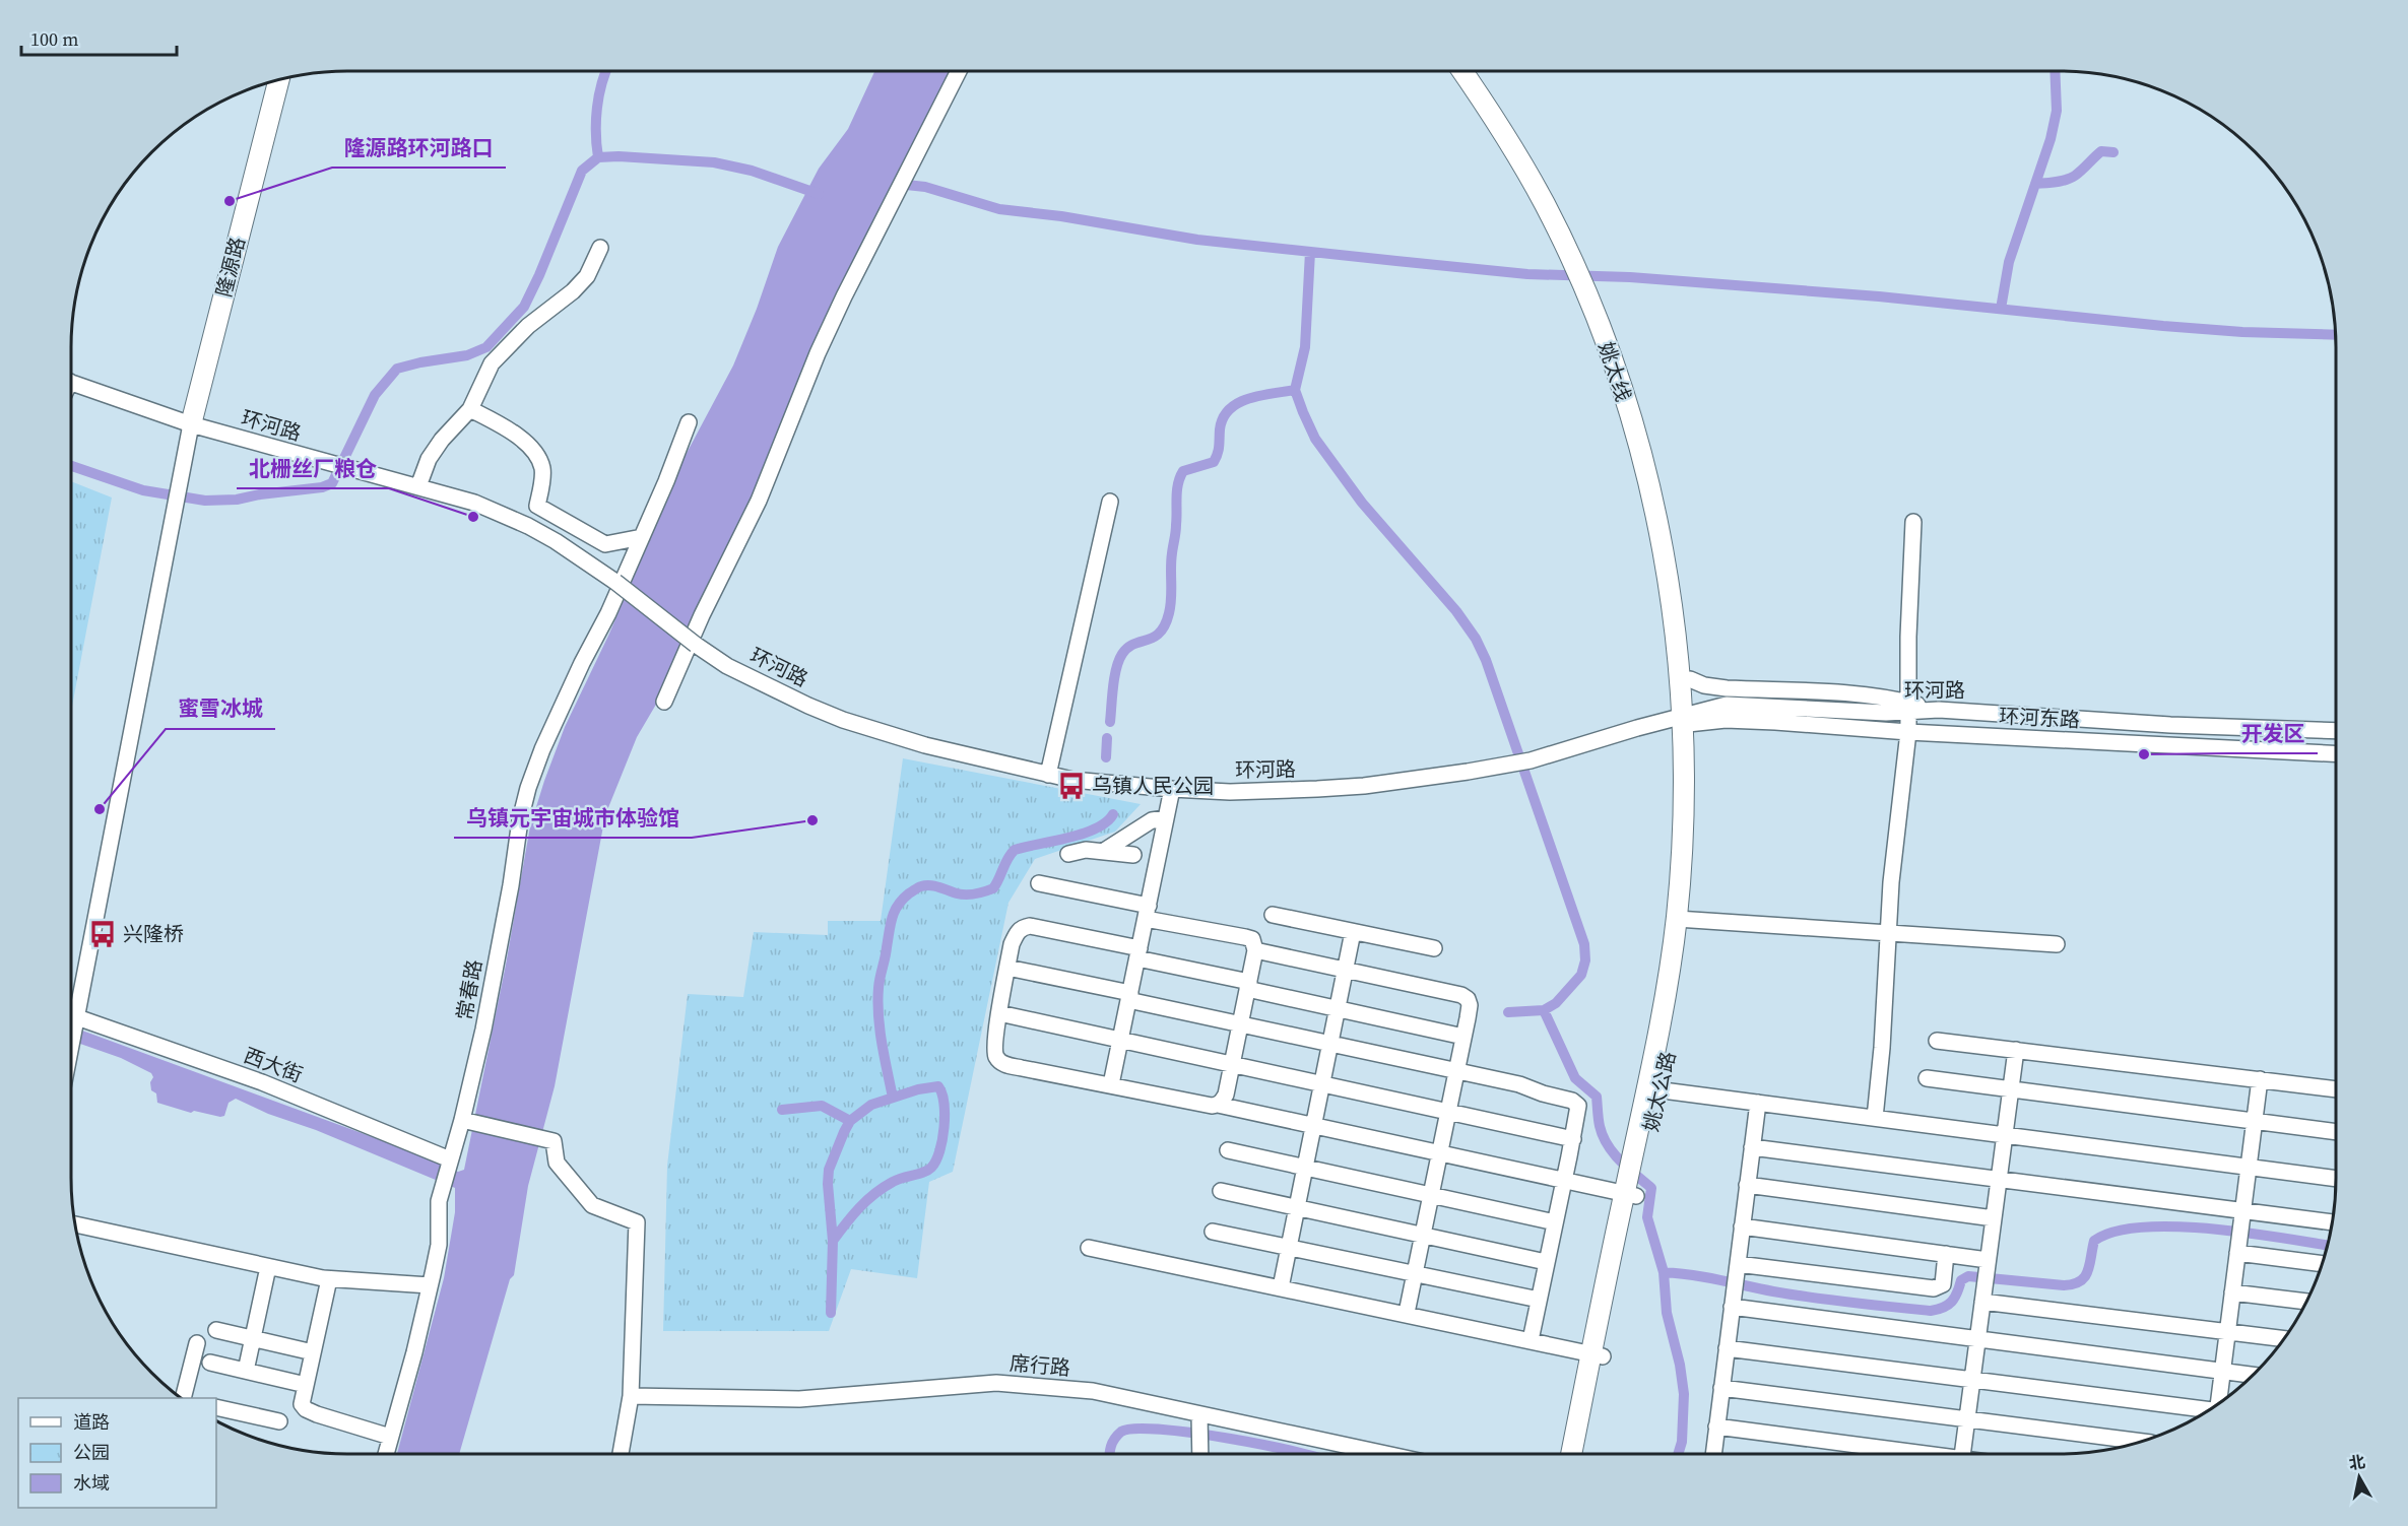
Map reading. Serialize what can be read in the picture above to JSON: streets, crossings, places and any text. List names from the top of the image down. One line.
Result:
{"streets":{"main road":["隆源路","姚太线","姚太公路"],"street":["环河路","环河东路","常春路","西大街","席行路"]},"crossings":[["隆源路","环河路"],["姚太线","环河路"],["姚太线","环河东路"],["姚太线","姚太公路"],["环河路","环河东路"],["环河路","姚太公路"],["环河东路","姚太公路"],["常春路","西大街"]],"places":{"other":["隆源路环河路口","北栅丝厂粮仓","开发区","蜜雪冰城","乌镇元宇宙城市体验馆"],"bus stop":["乌镇人民公园","兴隆桥"]},"legend":["道路","公园","水域"],"scale_bar":"100 m","north":"top"}
